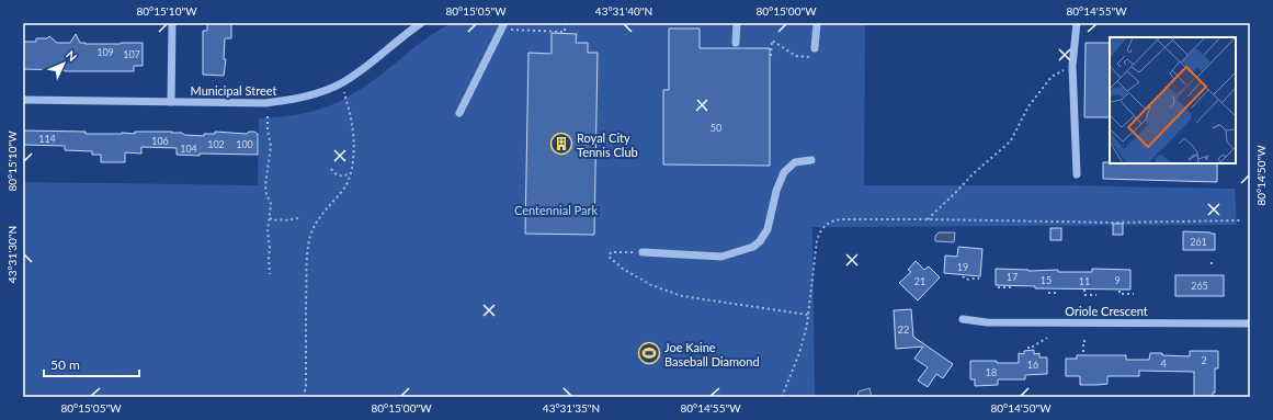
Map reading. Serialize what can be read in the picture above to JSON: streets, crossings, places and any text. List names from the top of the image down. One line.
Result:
{"streets":{"street":["Municipal Street","Oriole Crescent"]},"parks":["Centennial Park"],"places":{"building":["Royal City Tennis Club"],"sports":["Joe Kaine Baseball Diamond"]},"house_numbers":["109","107","50","114","106","102","100","104","261","19","17","15","9","21","11","265","22","2","4","16","18"],"scale_bar":"50 m","north":"top right","coordinates":["80°15'10\"W","80°15'05\"W","43°31'40\"N","80°15'00\"W","80°14'55\"W","80°14'50\"W","43°31'30\"N","43°31'35\"N"]}
